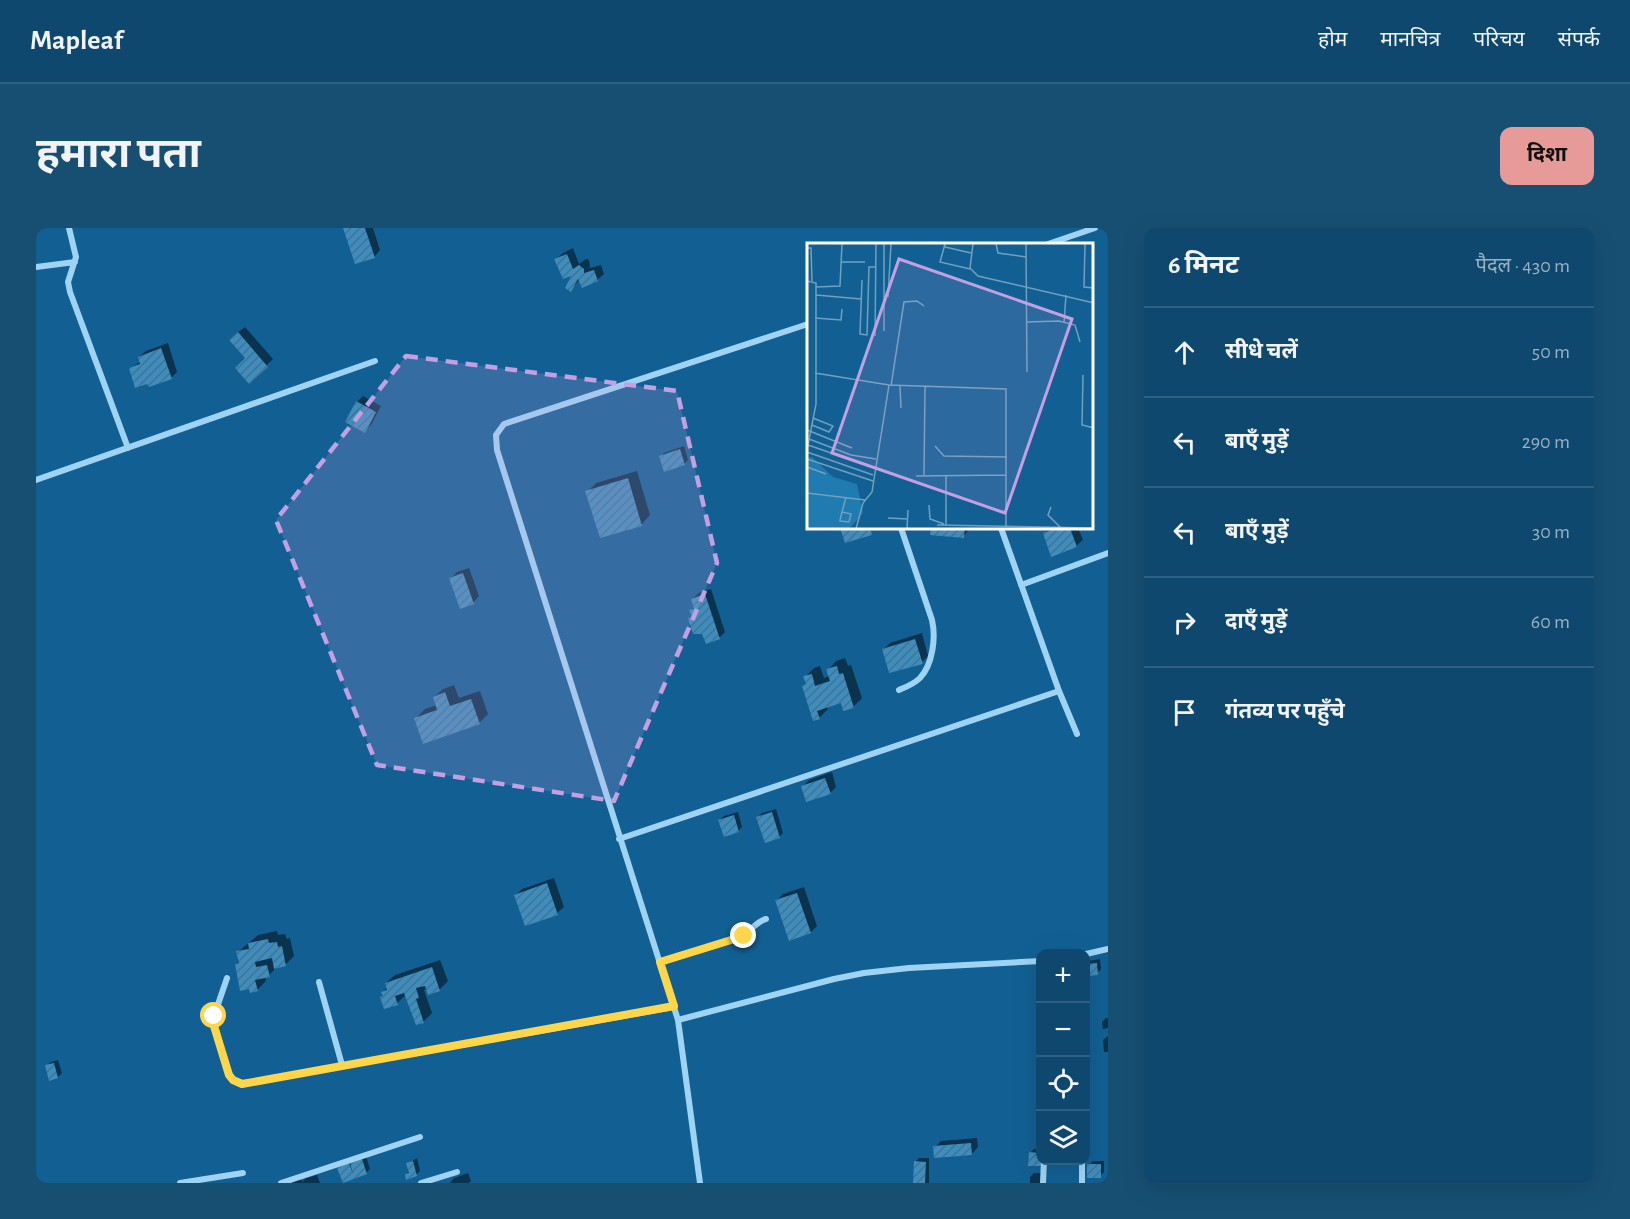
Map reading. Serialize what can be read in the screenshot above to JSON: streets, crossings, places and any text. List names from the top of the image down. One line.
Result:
{"page":{"header":"Mapleaf","nav":["होम","मानचित्र","परिचय","संपर्क"],"buttons":"दिशा","title":"हमारा पता","heading":["6 मिनट","पैदल · 430 m"],"list":[["सीधे चलें","50 m"],["बाएँ मुड़ें","290 m"],["बाएँ मुड़ें","30 m"],["दाएँ मुड़ें","60 m"],"गंतव्य पर पहुँचे"],"map_buttons":["+","−"]}}
